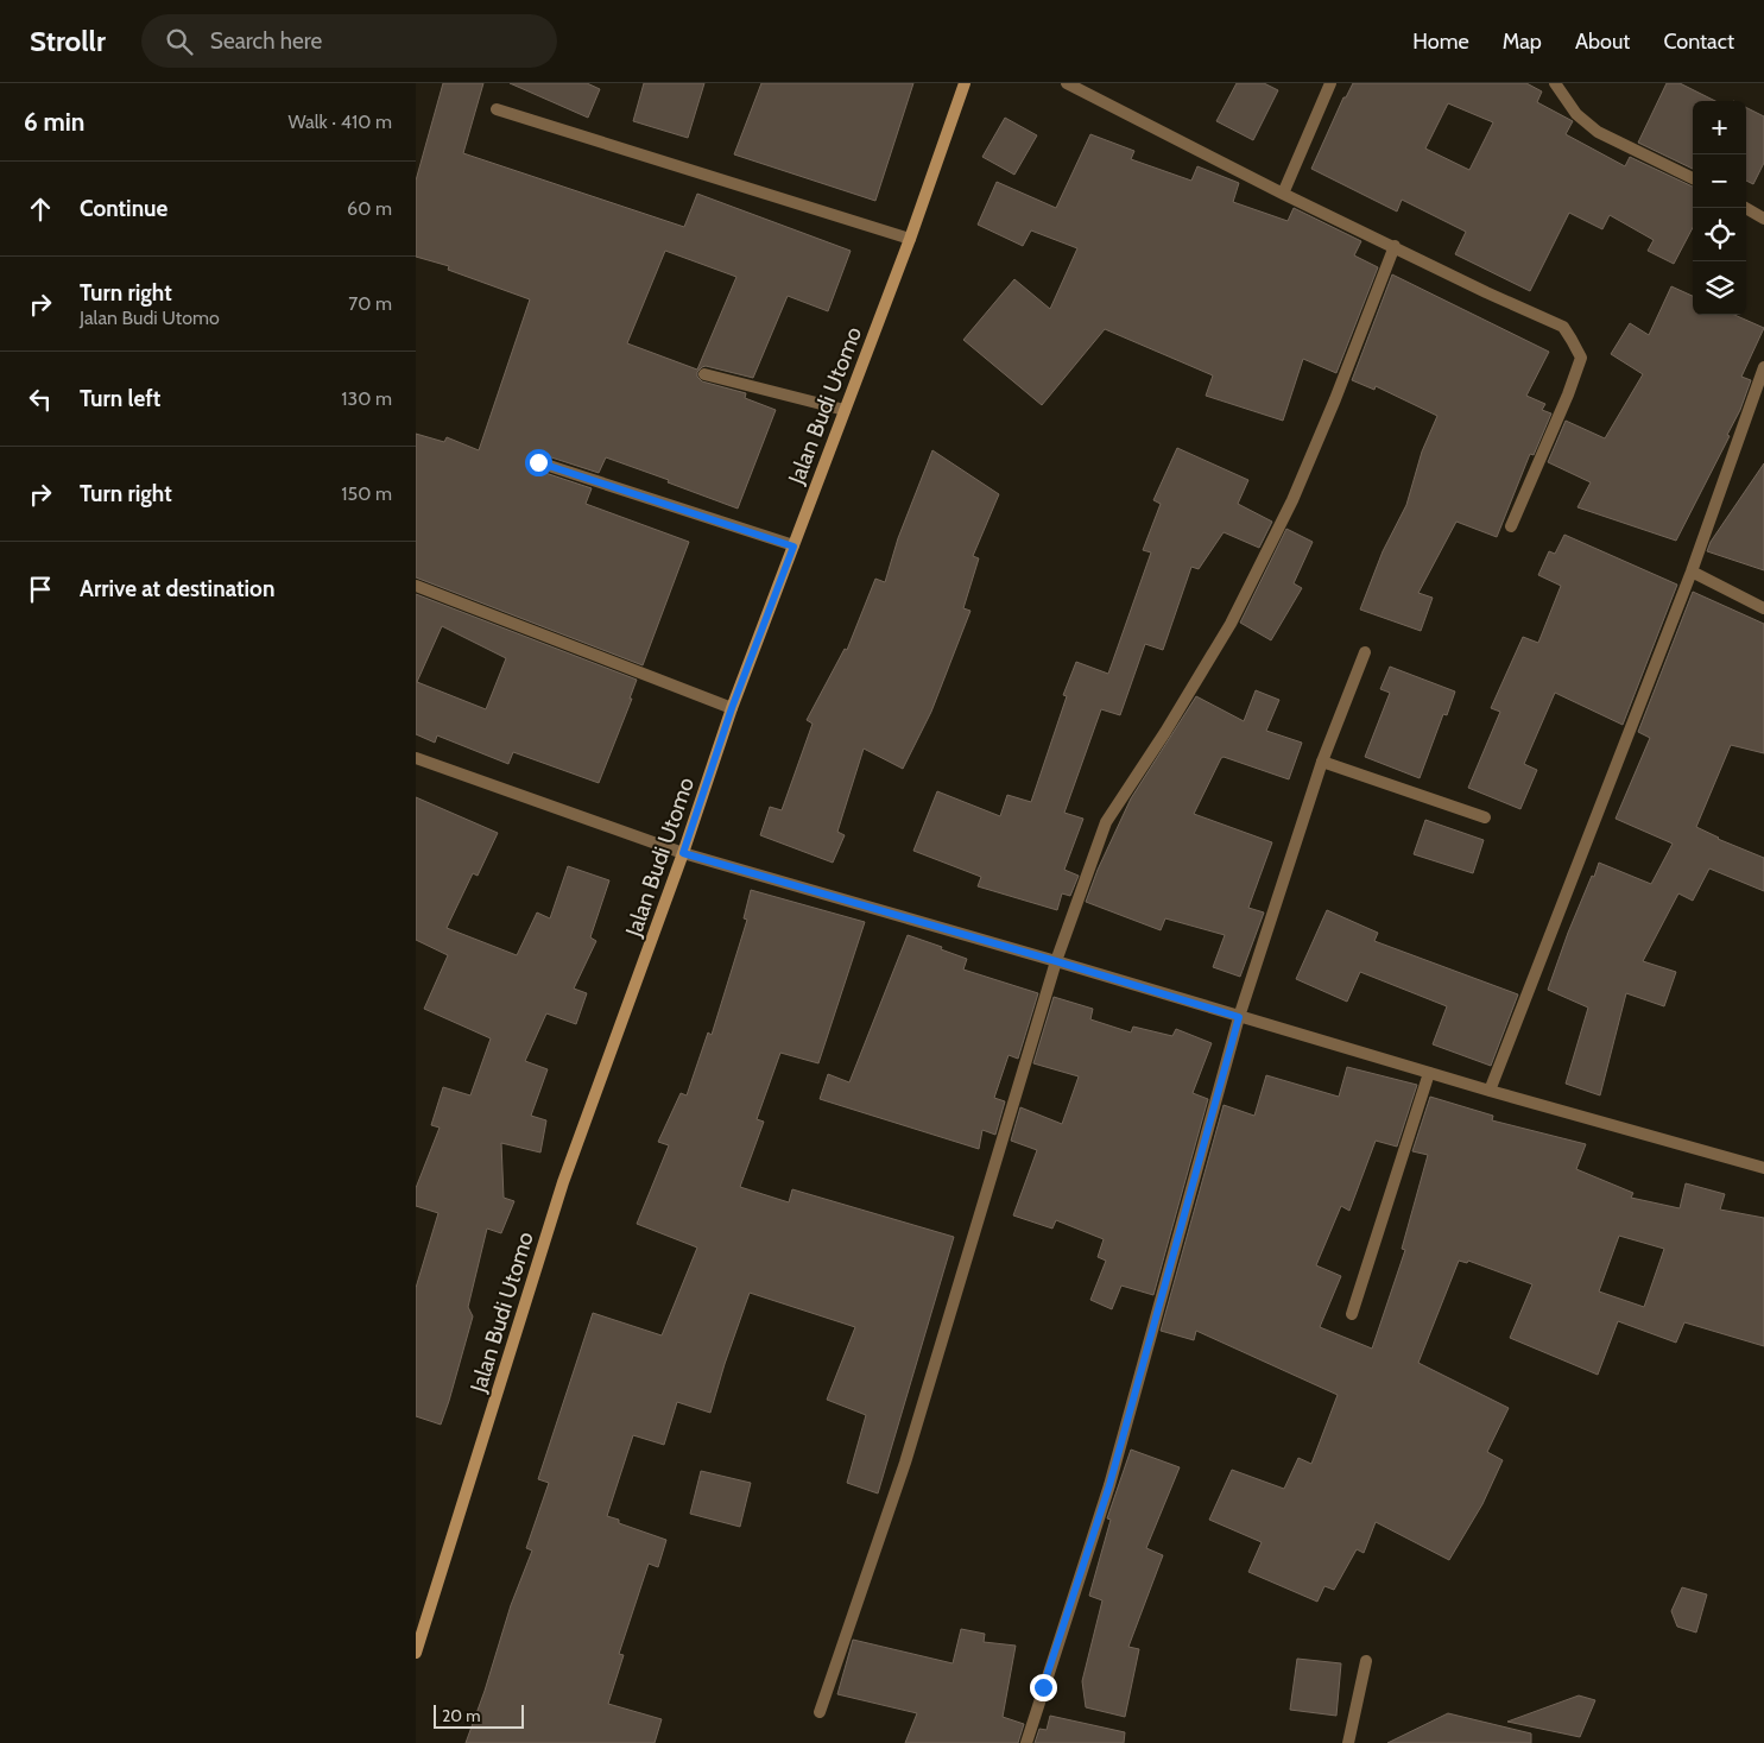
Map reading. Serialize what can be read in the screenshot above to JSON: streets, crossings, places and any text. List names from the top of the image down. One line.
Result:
{"streets":{"street":["Jalan Budi Utomo"]},"scale_bar":"20 m","page":{"header":"Strollr","search":"Search here","nav":["Home","Map","About","Contact"],"heading":["6 min","Walk · 410 m"],"map_buttons":["+","−"],"list":[["Continue","60 m"],["Turn right","Jalan Budi Utomo","70 m"],["Turn left","130 m"],["Turn right","150 m"],"Arrive at destination"],"scale":"20 m"}}
